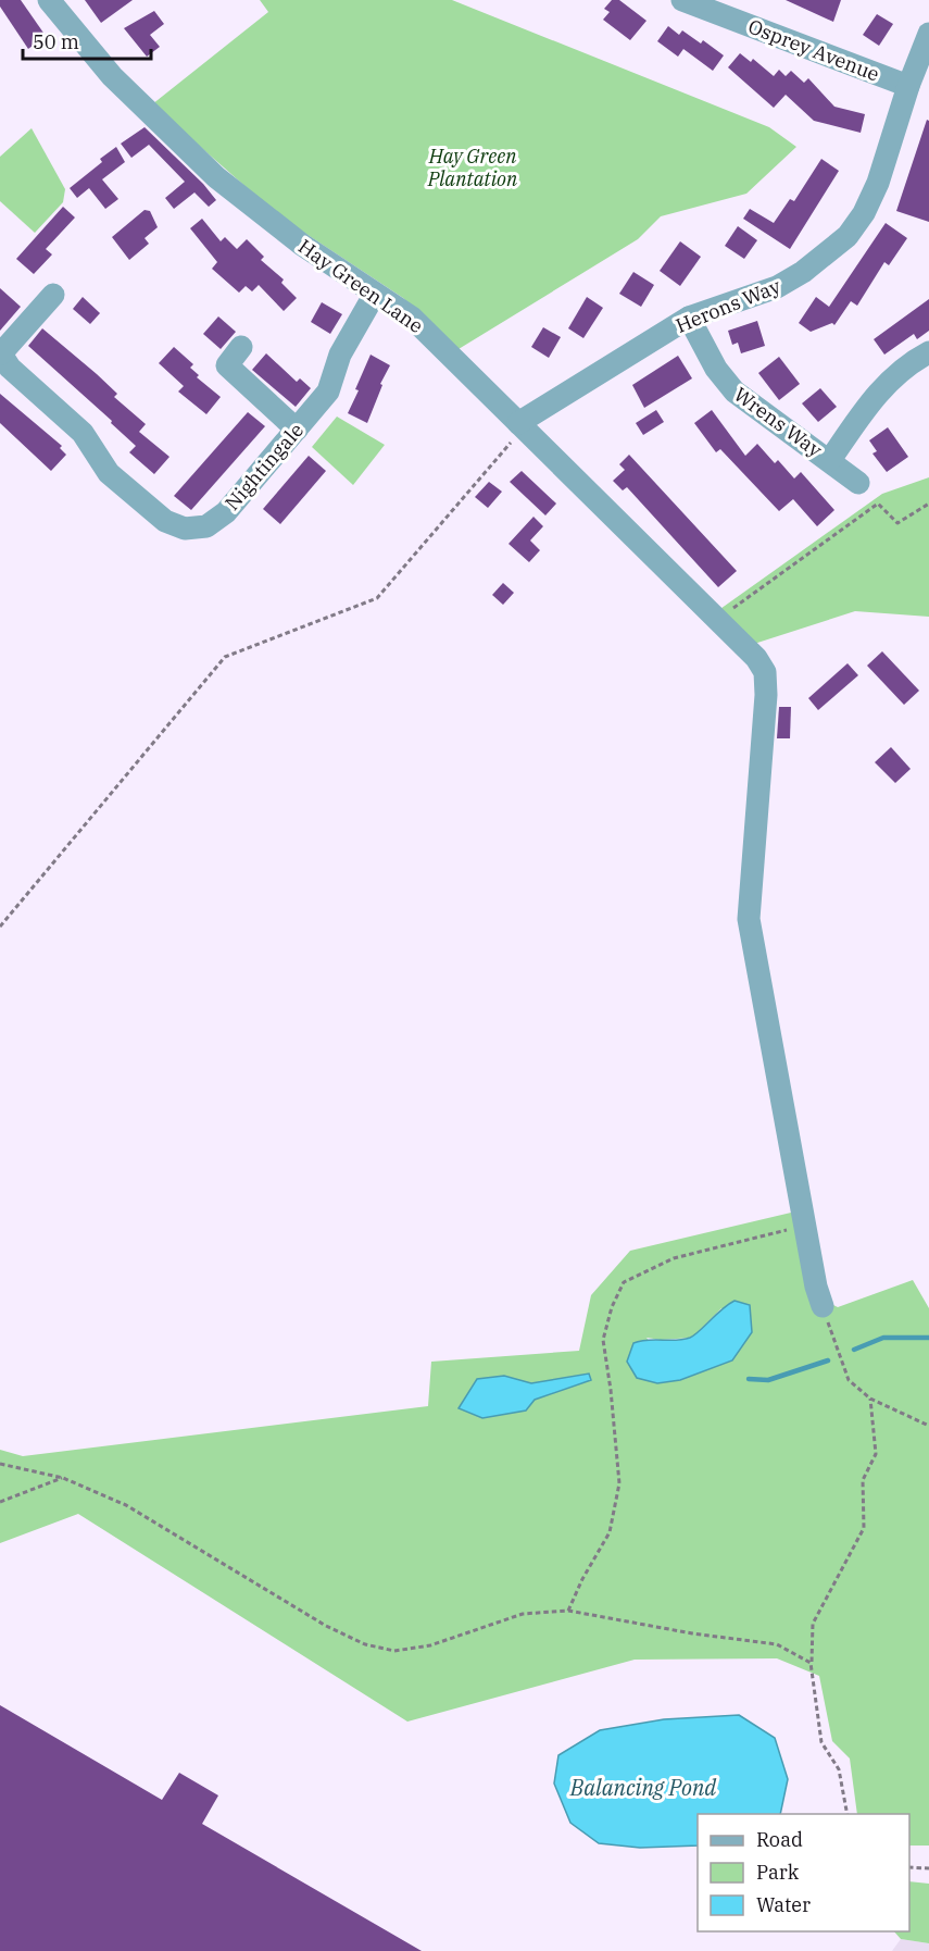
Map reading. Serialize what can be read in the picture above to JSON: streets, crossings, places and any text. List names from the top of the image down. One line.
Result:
{"streets":{"street":["Osprey Avenue","Hay Green Lane","Herons Way","Wrens Way","Nightingale"]},"crossings":[["Osprey Avenue","Herons Way"],["Hay Green Lane","Herons Way"],["Hay Green Lane","Nightingale"],["Herons Way","Wrens Way"]],"water":["Balancing Pond"],"parks":["Hay Green Plantation"],"legend":["Road","Park","Water"],"scale_bar":"50 m"}
